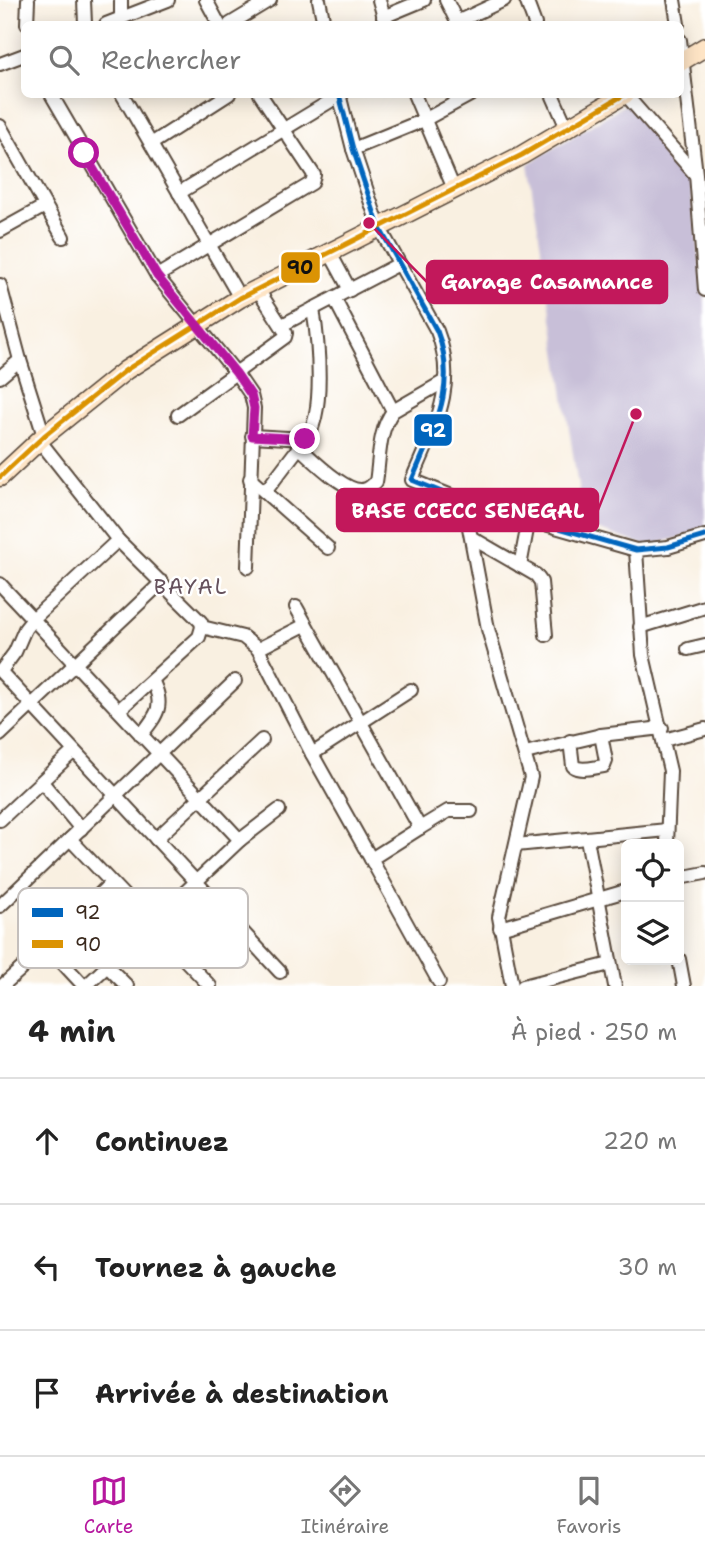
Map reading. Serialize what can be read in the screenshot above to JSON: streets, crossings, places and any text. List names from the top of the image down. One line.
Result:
{"districts":["BAYAL"],"places":["Garage Casamance","BASE CCECC SENEGAL"],"lines":["transit line 92","transit line 90"],"legend":["92","90"],"page":{"search":"Rechercher","heading":["4 min","À pied · 250 m"],"list":[["Continuez","220 m"],["Tournez à gauche","30 m"],"Arrivée à destination"],"nav":["Carte","Itinéraire","Favoris"]}}
